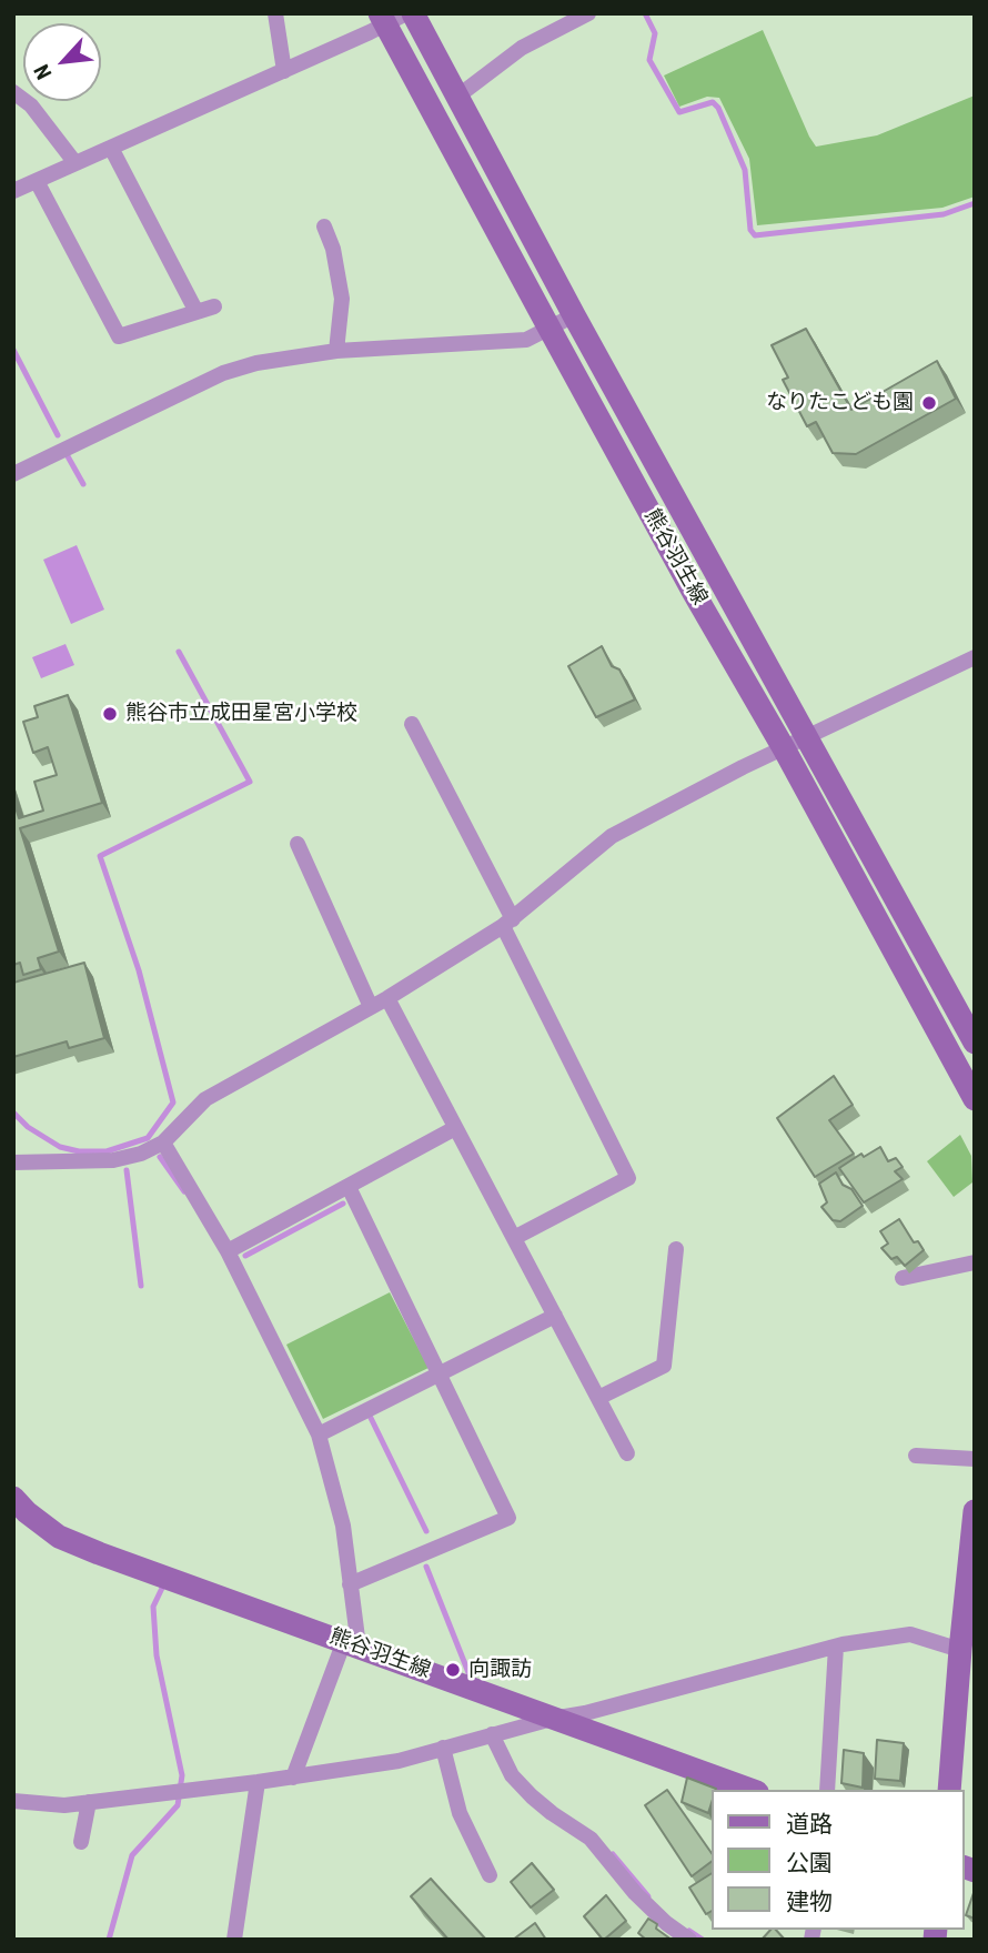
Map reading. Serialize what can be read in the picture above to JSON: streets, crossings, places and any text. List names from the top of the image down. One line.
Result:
{"streets":{"main road":["熊谷羽生線"]},"places":["なりたこども園","熊谷市立成田星宮小学校","向諏訪"],"legend":["道路","公園","建物"],"north":"bottom left"}
